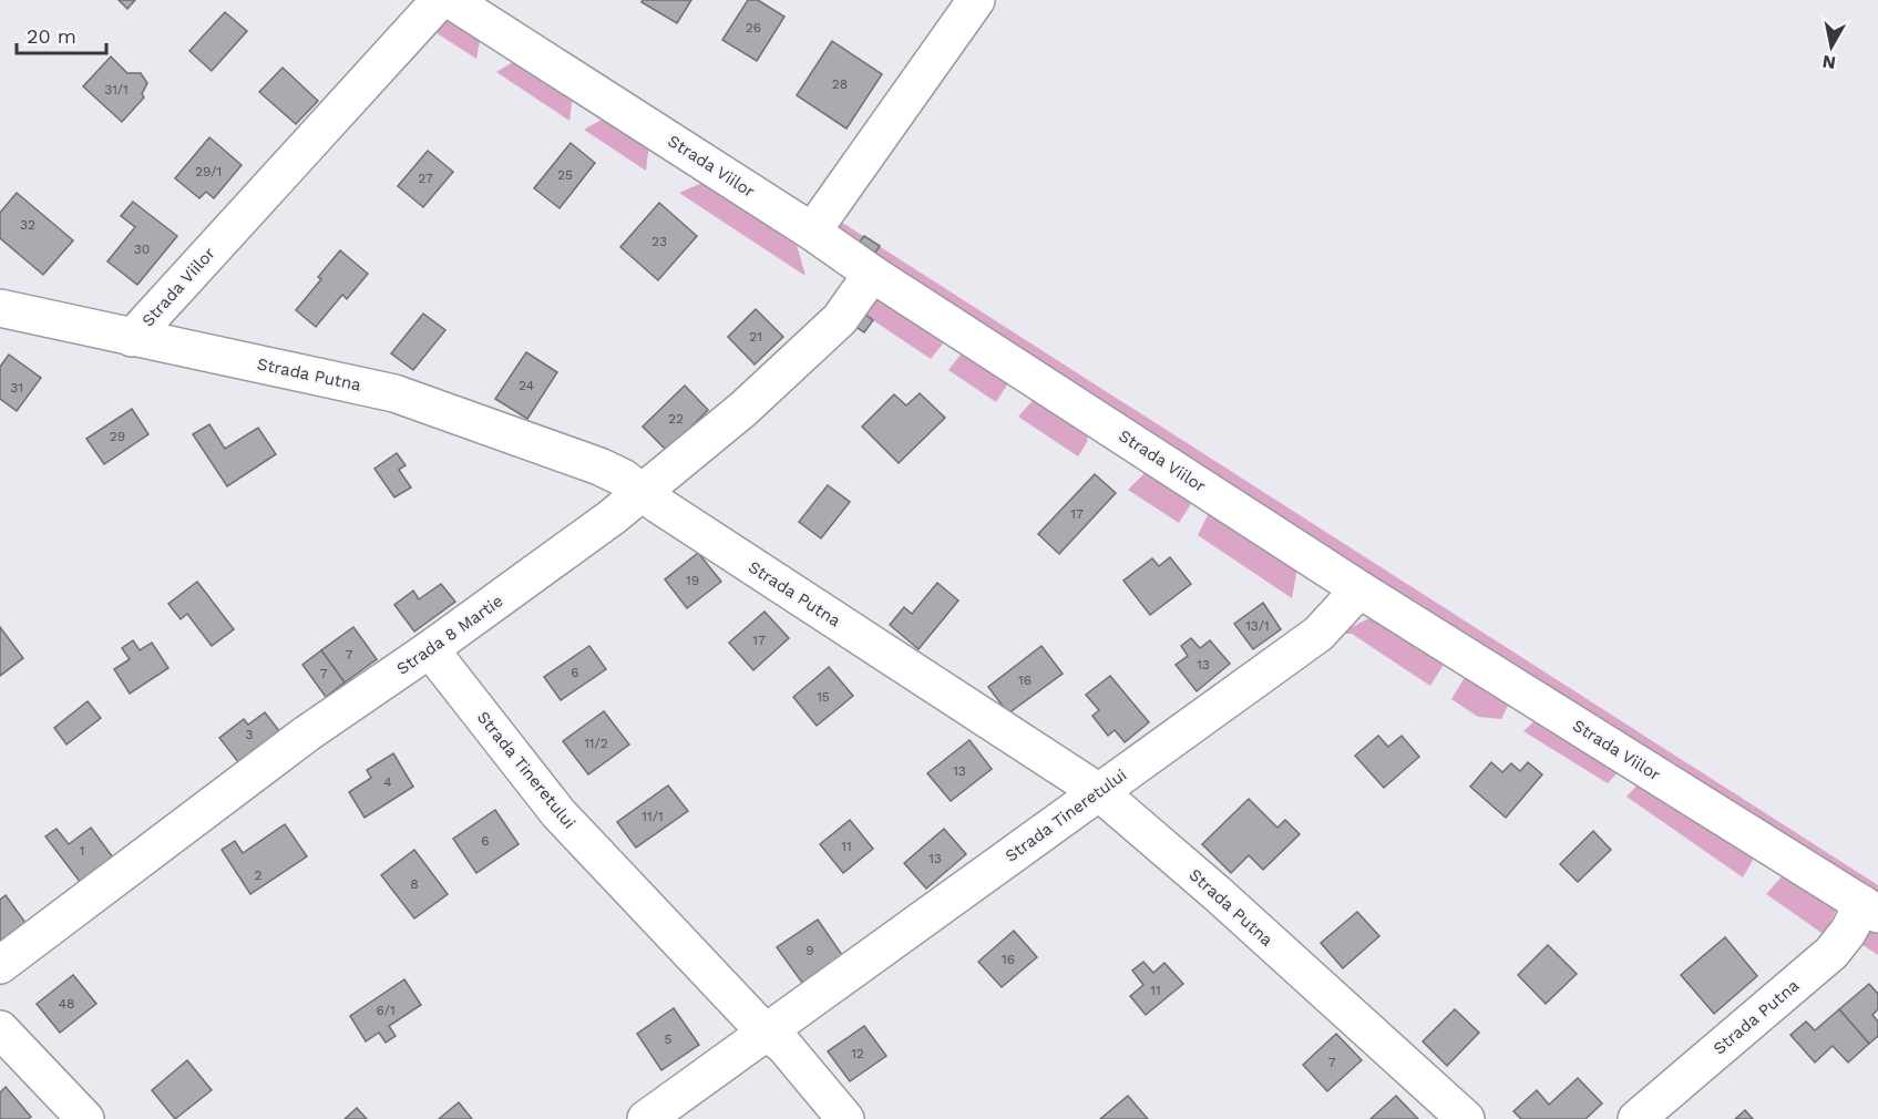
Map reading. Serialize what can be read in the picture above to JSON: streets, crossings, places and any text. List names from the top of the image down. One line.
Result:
{"streets":{"street":["Strada Viilor","Strada Putna","Strada 8 Martie","Strada Tineretului"]},"crossings":[["Strada Viilor","Strada Putna"],["Strada Viilor","Strada 8 Martie"],["Strada Viilor","Strada Tineretului"],["Strada Putna","Strada 8 Martie"],["Strada Putna","Strada Tineretului"],["Strada 8 Martie","Strada Tineretului"]],"house_numbers":["26","28","31/1","29/1","25","27","32","23","30","21","24","31","22","29","17","19","13/1","17","7","13","6","7","16","15","3","11/2","13","4","11/1","6","11","1","13","2","8","9","16","11","48","6/1","5","12","7"],"scale_bar":"20 m","north":"bottom"}
